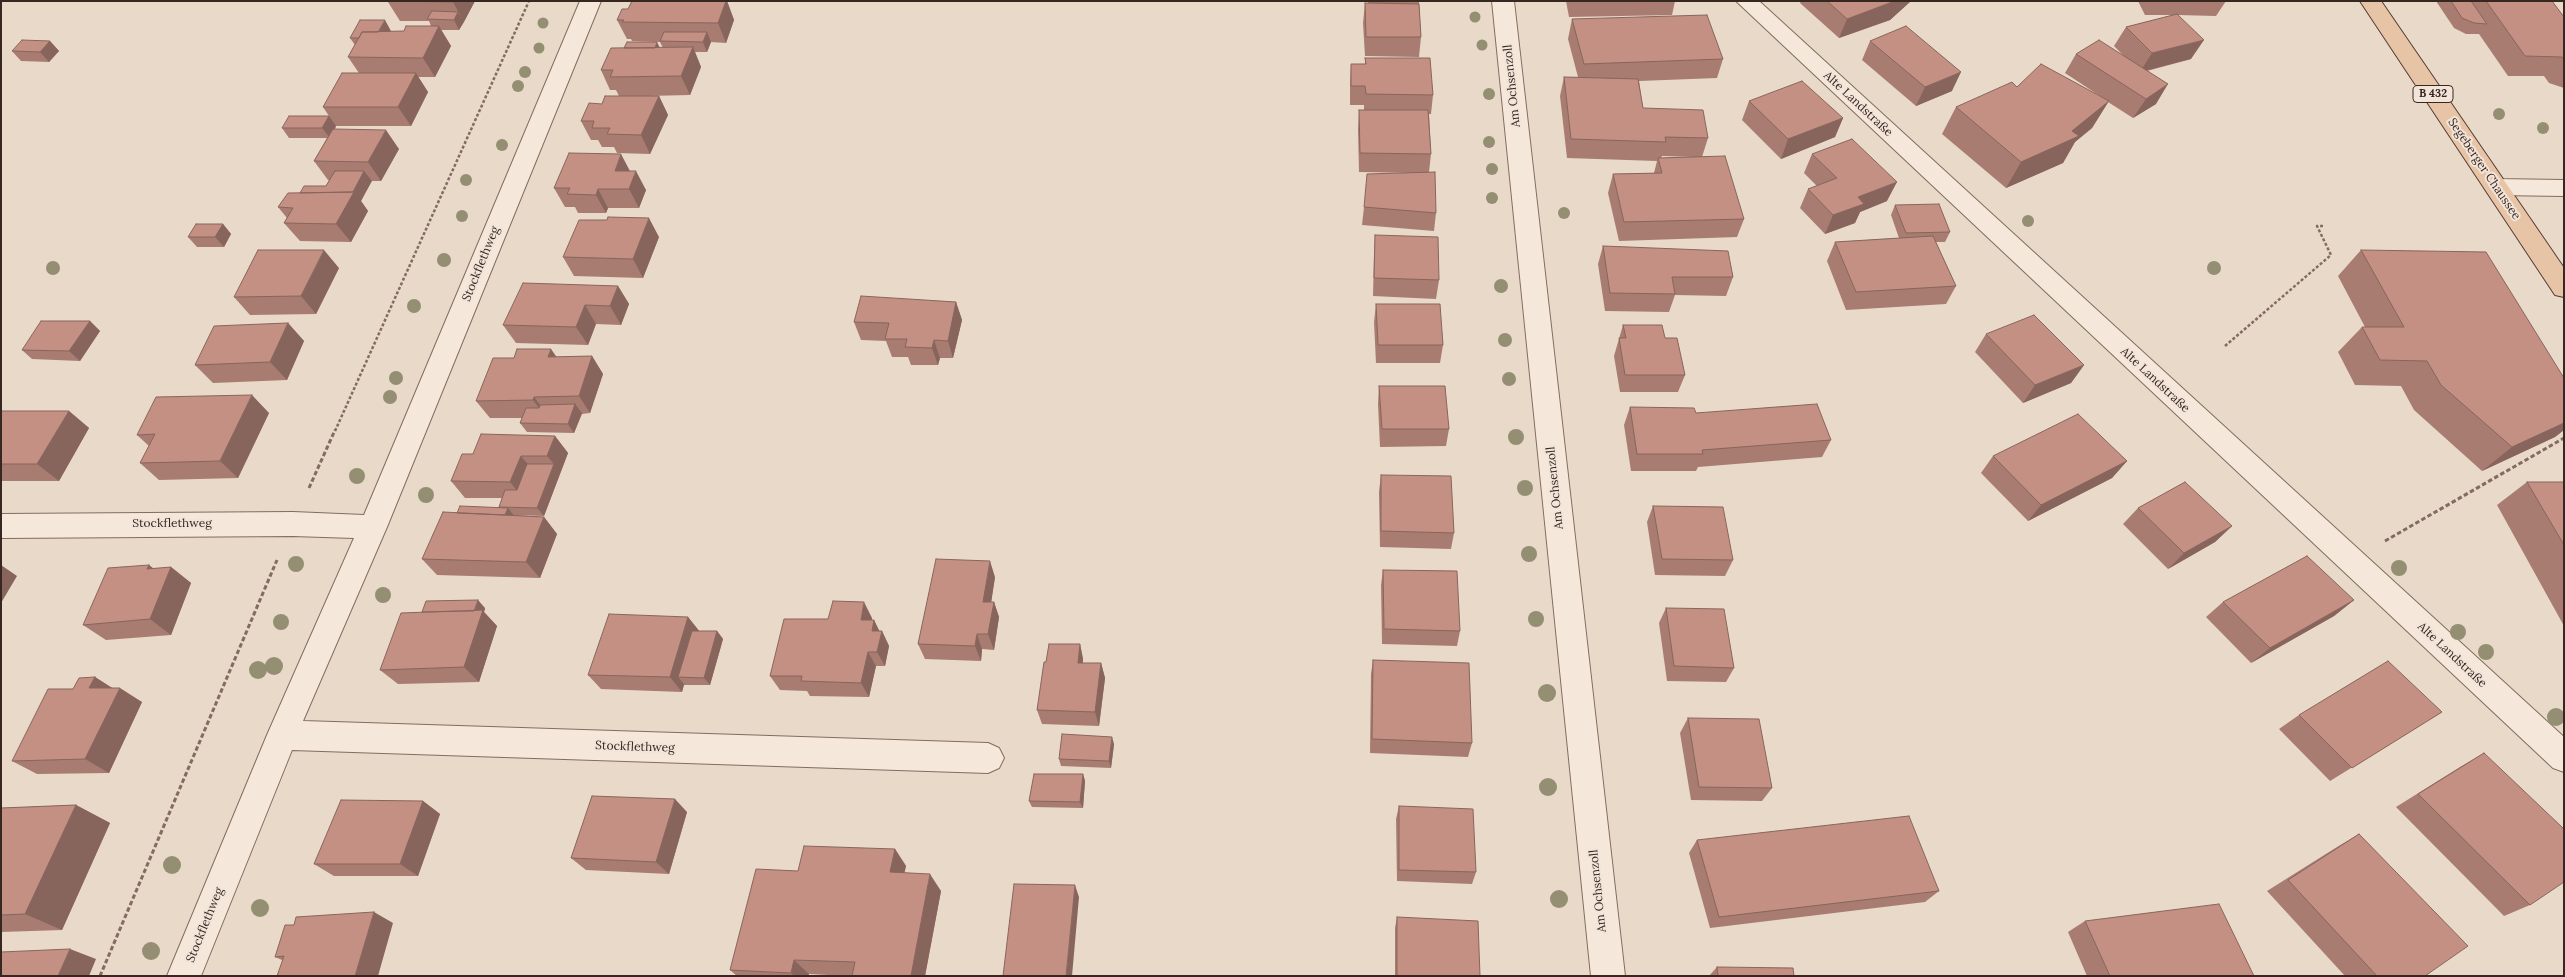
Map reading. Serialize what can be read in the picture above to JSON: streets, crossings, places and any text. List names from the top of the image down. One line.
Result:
{"streets":{"main road":["B 432","Segeberger Chaussee"],"street":["Am Ochsenzoll","Alte Landstraße","Stockflethweg"]}}
